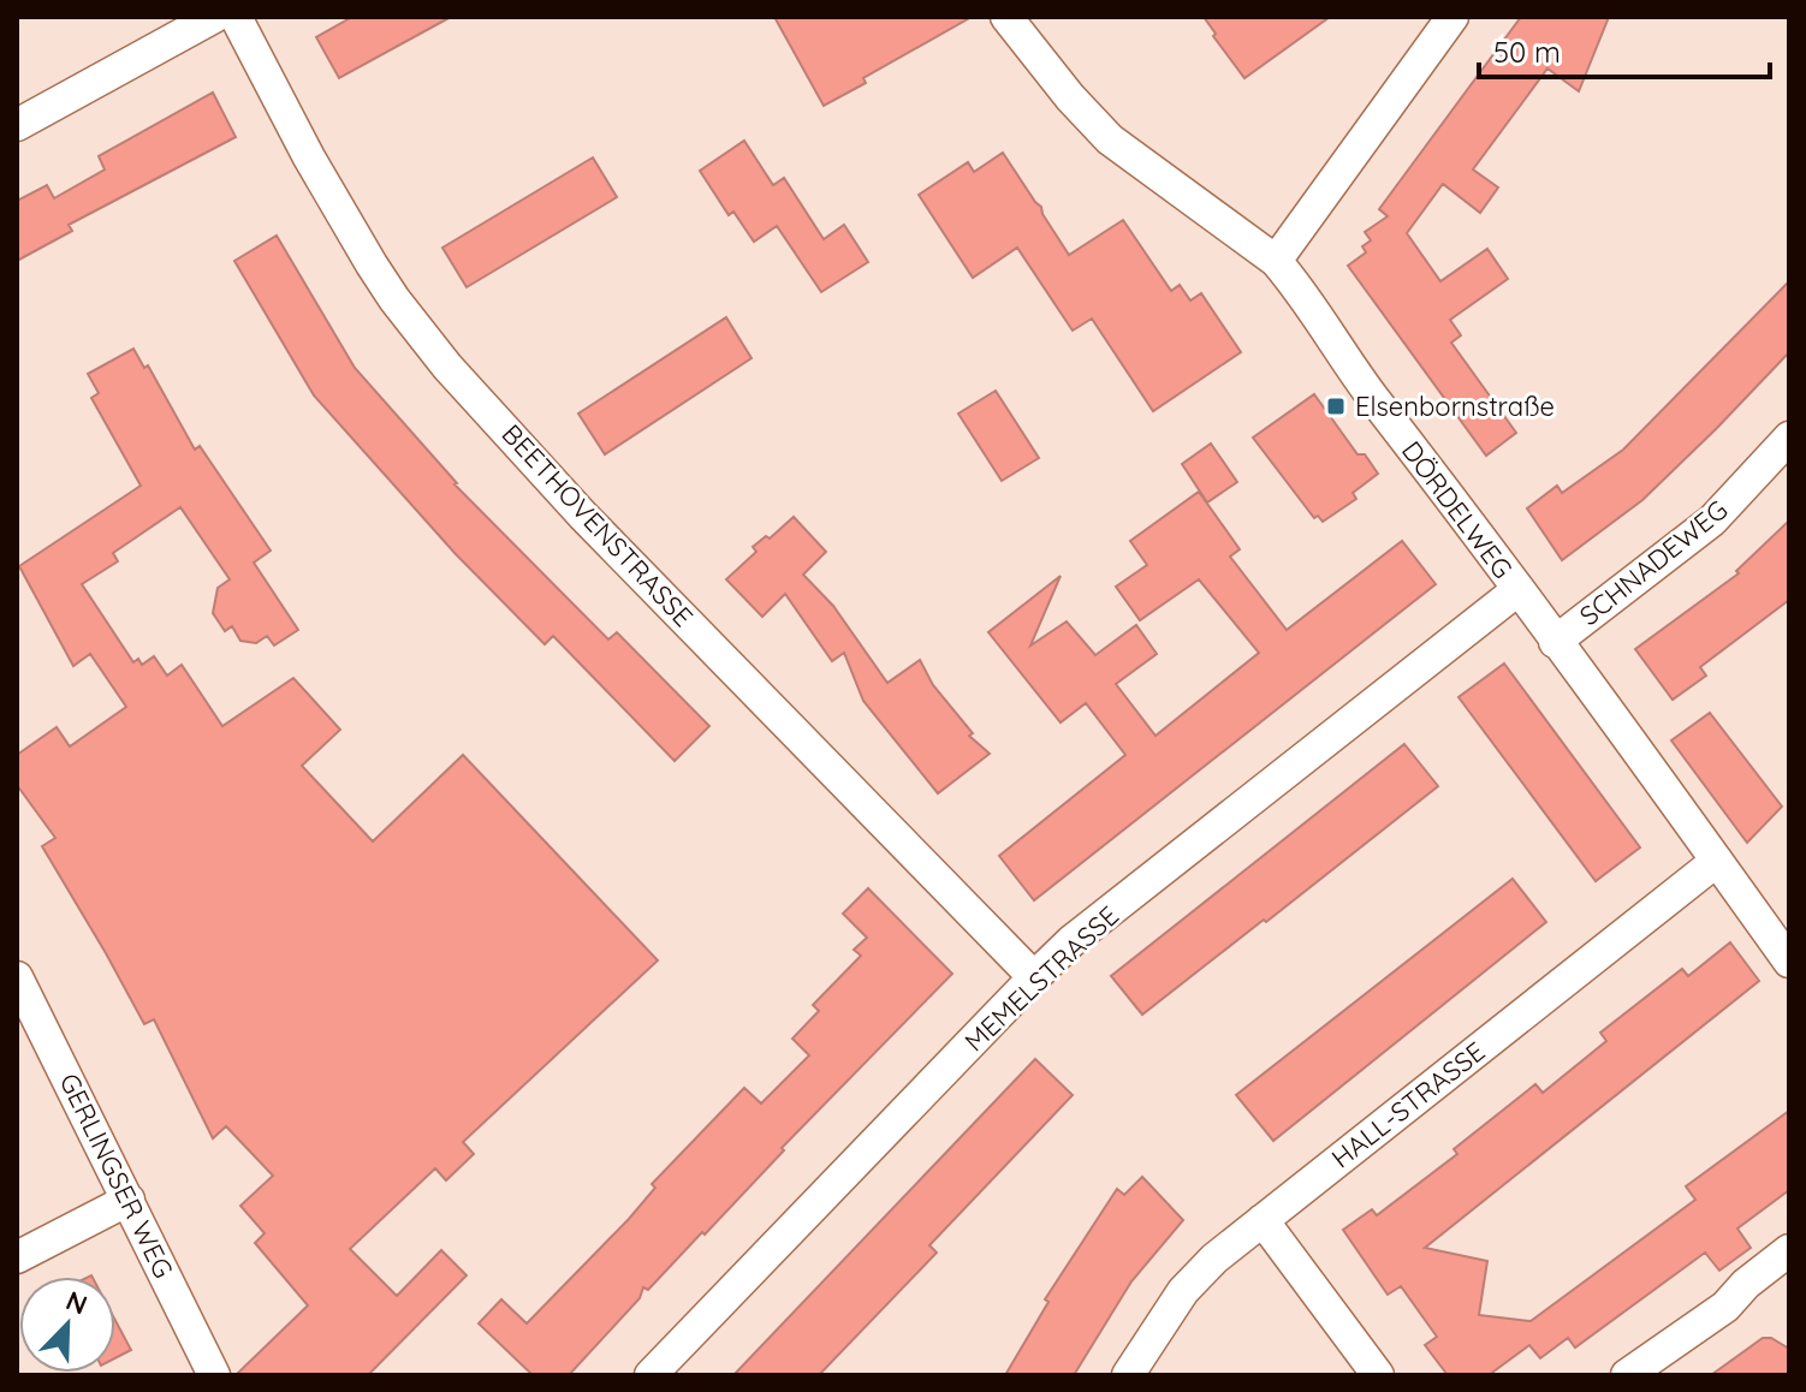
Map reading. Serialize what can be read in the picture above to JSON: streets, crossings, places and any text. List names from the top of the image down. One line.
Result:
{"streets":{"street":["DÖRDELWEG","BEETHOVENSTRASSE","SCHNADEWEG","MEMELSTRASSE","HALL-STRASSE","GERLINGSER WEG"]},"crossings":[["DÖRDELWEG","SCHNADEWEG"],["DÖRDELWEG","MEMELSTRASSE"],["DÖRDELWEG","HALL-STRASSE"],["BEETHOVENSTRASSE","MEMELSTRASSE"]],"places":{"transit":["Elsenbornstraße"]},"scale_bar":"50 m","north":"top right"}
